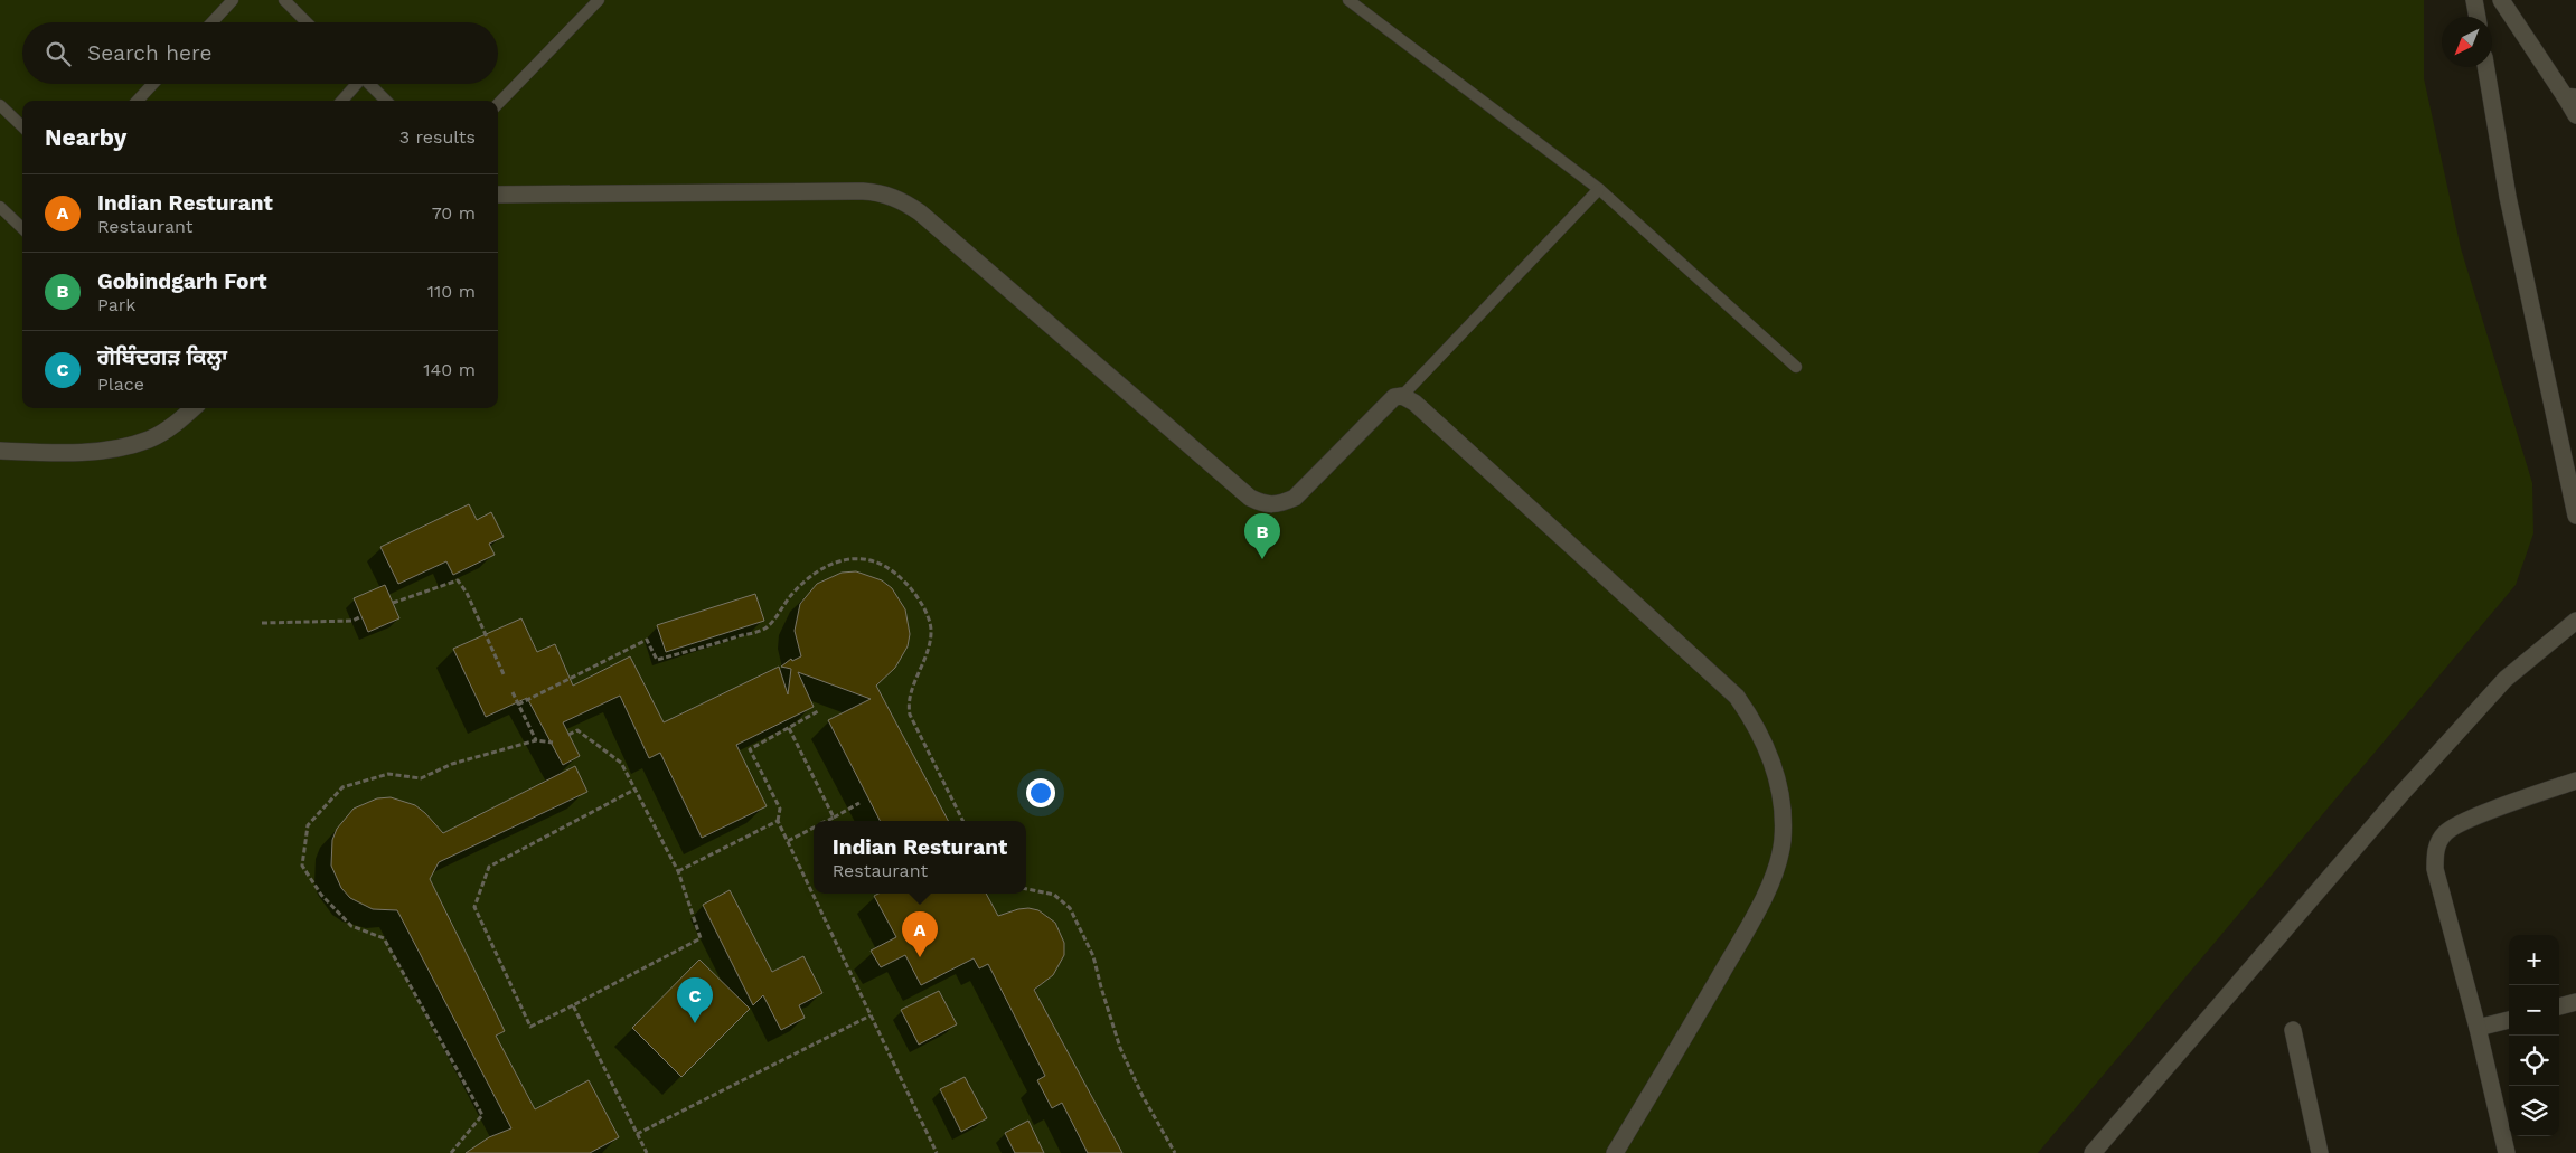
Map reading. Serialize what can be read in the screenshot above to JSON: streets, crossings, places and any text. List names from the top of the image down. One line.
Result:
{"north":"bottom left","page":{"search":"Search here","heading":["Nearby","3 results"],"list":[{"mark":"A","name":"Indian Resturant","note":"Restaurant","value":"70 m"},{"mark":"B","name":"Gobindgarh Fort","note":"Park","value":"110 m"},{"mark":"C","name":"ਗੋਬਿੰਦਗੜ ਕਿਲ੍ਹਾ","note":"Place","value":"140 m"}],"pins":["B","A","C"],"popup":["Indian Resturant","Restaurant"],"map_buttons":["+","−"]}}
